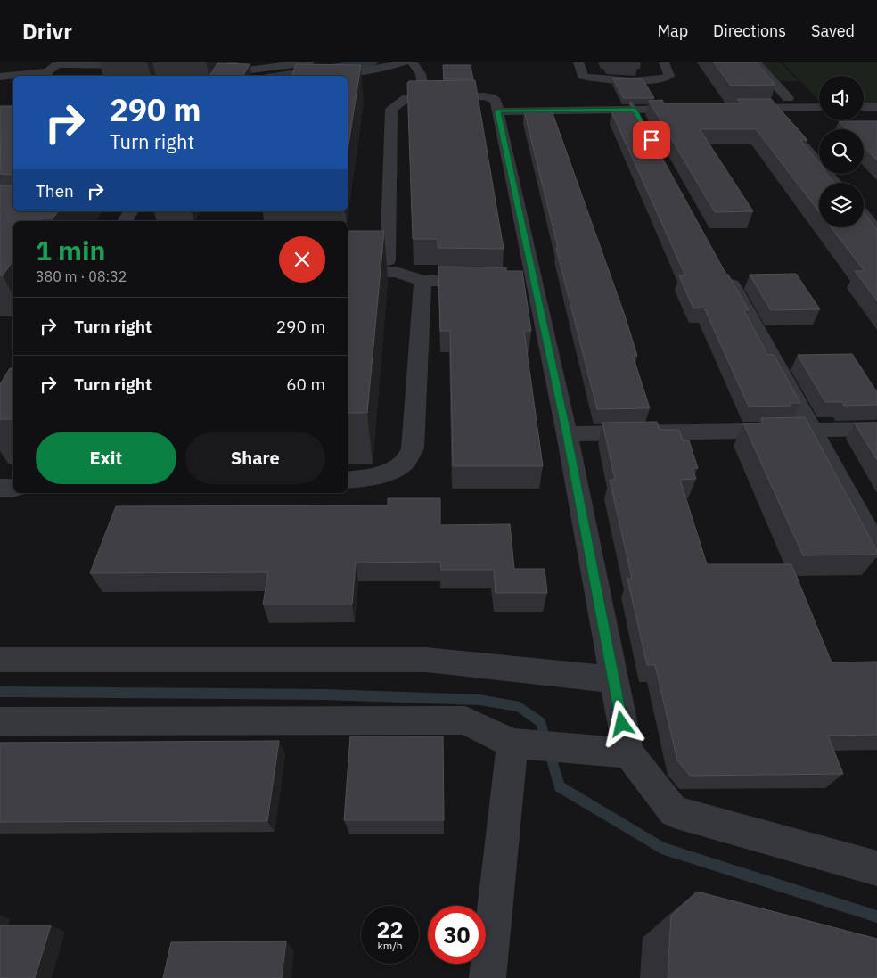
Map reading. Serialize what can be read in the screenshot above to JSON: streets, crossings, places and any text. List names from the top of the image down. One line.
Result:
{"page":{"header":"Drivr","nav":["Map","Directions","Saved"],"turn":["290 m","Turn right"],"then":"Then","heading":["1 min","380 m · 08:32"],"list":[{"name":"Turn right","value":"290 m"},{"name":"Turn right","value":"60 m"}],"buttons":["Exit","Share"],"speed":"22 km/h","limit":"30"}}
